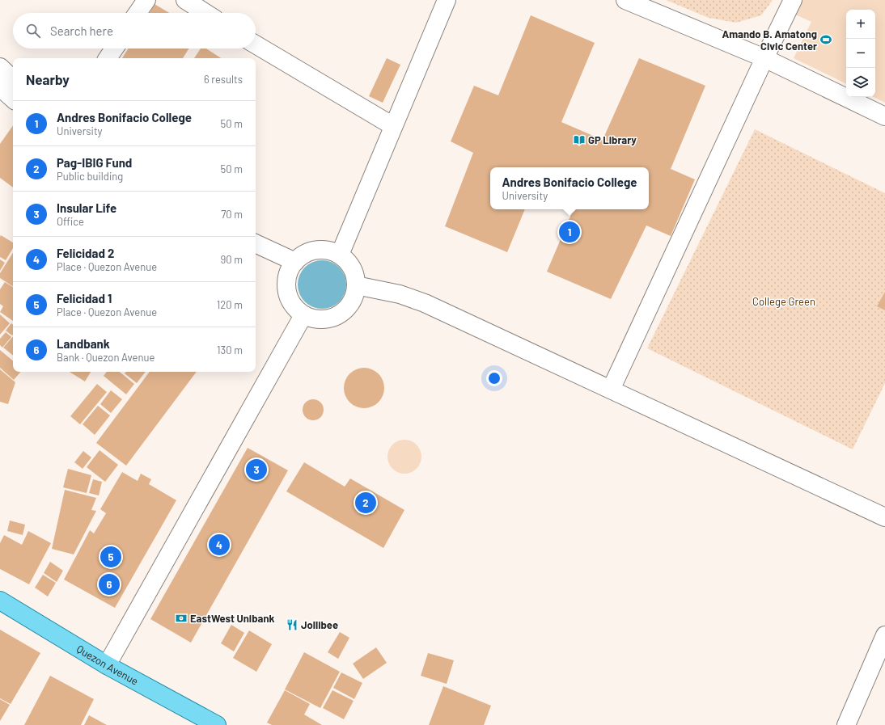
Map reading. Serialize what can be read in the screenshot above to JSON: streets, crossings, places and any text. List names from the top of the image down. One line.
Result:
{"streets":{"main road":["Quezon Avenue"]},"parks":["College Green"],"places":{"sports":["Amando B. Amatong Civic Center"],"library":["GP Library"],"bank":["EastWest Unibank"],"restaurant":["Jollibee"]},"page":{"map_buttons":["+","−"],"search":"Search here","heading":["Nearby","6 results"],"list":[{"mark":"1","name":"Andres Bonifacio College","note":"University","value":"50 m"},{"mark":"2","name":"Pag-IBIG Fund","note":"Public building","value":"50 m"},{"mark":"3","name":"Insular Life","note":"Office","value":"70 m"},{"mark":"4","name":"Felicidad 2","note":"Place · Quezon Avenue","value":"90 m"},{"mark":"5","name":"Felicidad 1","note":"Place · Quezon Avenue","value":"120 m"},{"mark":"6","name":"Landbank","note":"Bank · Quezon Avenue","value":"130 m"}],"popup":["Andres Bonifacio College","University"],"pins":["1","3","2","4","5","6"]}}
